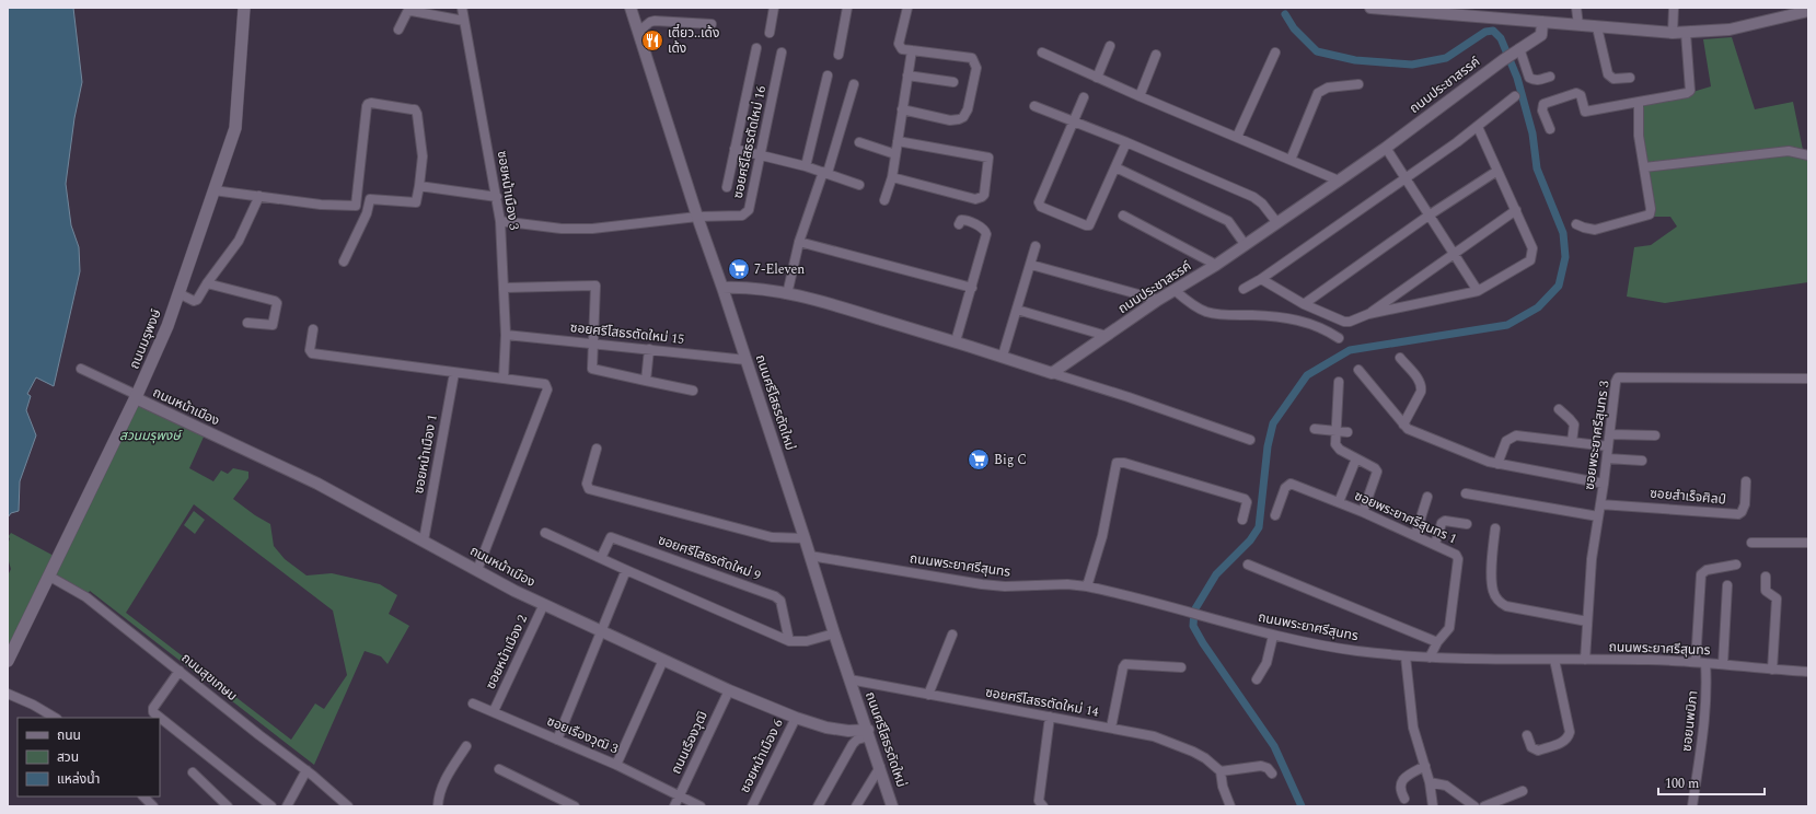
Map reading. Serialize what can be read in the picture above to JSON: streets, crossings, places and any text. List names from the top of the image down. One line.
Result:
{"streets":{"main road":["ถนนมรุพงษ์"],"street":["ถนนประชาสรรค์","ซอยศรีโสธรตัดใหม่ 16","ซอยหน้าเมือง 3","ซอยศรีโสธรตัดใหม่ 15","ถนนศรีโสธรตัดใหม่","ถนนหน้าเมือง","ซอยพระยาศรีสุนทร 3","ซอยหน้าเมือง 1","ซอยสำเร็จศิลป์","ซอยพระยาศรีสุนทร 1","ซอยศรีโสธรตัดใหม่ 9","ถนนพระยาศรีสุนทร","ซอยหน้าเมือง 2","ถนนสุขเกษม","ซอยศรีโสธรตัดใหม่ 14","ซอยนพนิภา","ซอยเรืองวุฒิ 3","ถนนเรืองวุฒิ","ซอยหน้าเมือง 6"]},"crossings":[["ซอยศรีโสธรตัดใหม่ 16","ถนนศรีโสธรตัดใหม่"],["ซอยหน้าเมือง 3","ซอยศรีโสธรตัดใหม่ 15"],["ซอยศรีโสธรตัดใหม่ 15","ถนนศรีโสธรตัดใหม่"],["ถนนมรุพงษ์","ถนนหน้าเมือง"],["ถนนมรุพงษ์","ถนนสุขเกษม"],["ถนนศรีโสธรตัดใหม่","ถนนหน้าเมือง"],["ถนนศรีโสธรตัดใหม่","ถนนพระยาศรีสุนทร"],["ถนนศรีโสธรตัดใหม่","ซอยศรีโสธรตัดใหม่ 14"],["ถนนหน้าเมือง","ซอยหน้าเมือง 1"],["ถนนหน้าเมือง","ซอยหน้าเมือง 2"],["ถนนหน้าเมือง","ถนนเรืองวุฒิ"],["ถนนหน้าเมือง","ซอยหน้าเมือง 6"],["ซอยพระยาศรีสุนทร 3","ซอยสำเร็จศิลป์"],["ซอยพระยาศรีสุนทร 3","ถนนพระยาศรีสุนทร"],["ซอยพระยาศรีสุนทร 1","ถนนพระยาศรีสุนทร"],["ถนนพระยาศรีสุนทร","ซอยนพนิภา"],["ซอยหน้าเมือง 2","ซอยเรืองวุฒิ 3"],["ซอยเรืองวุฒิ 3","ถนนเรืองวุฒิ"]],"parks":["สวนมรุพงษ์"],"places":{"restaurant":["เตี๋ยว..เด้ง เด้ง"],"supermarket":["7-Eleven","Big C"]},"legend":["ถนน","สวน","แหล่งน้ำ"],"scale_bar":"100 m"}
